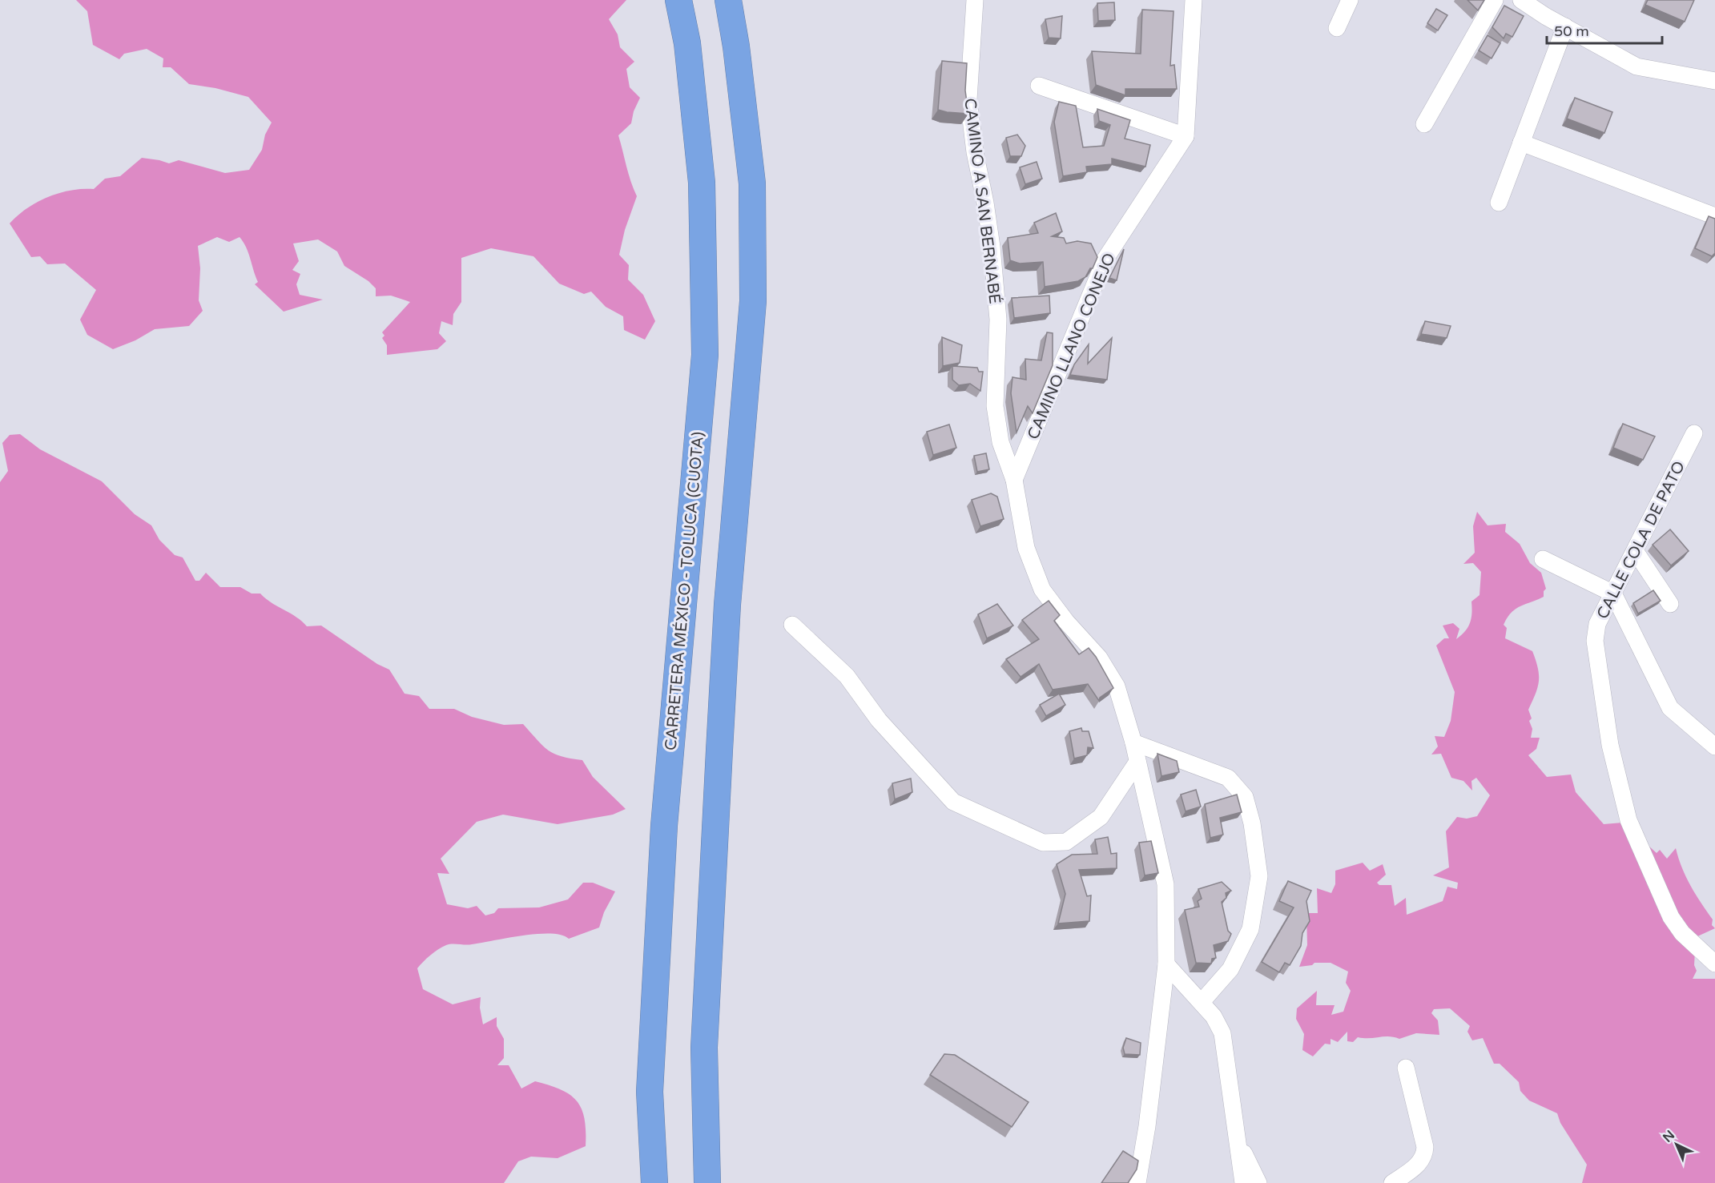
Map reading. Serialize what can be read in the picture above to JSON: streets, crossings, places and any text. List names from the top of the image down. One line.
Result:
{"streets":{"highway":["CARRETERA MÉXICO - TOLUCA (CUOTA)"],"street":["CAMINO A SAN BERNABÉ","CAMINO LLANO CONEJO","CALLE COLA DE PATO"]},"crossings":[["CAMINO A SAN BERNABÉ","CAMINO LLANO CONEJO"]],"scale_bar":"50 m","north":"top left"}
